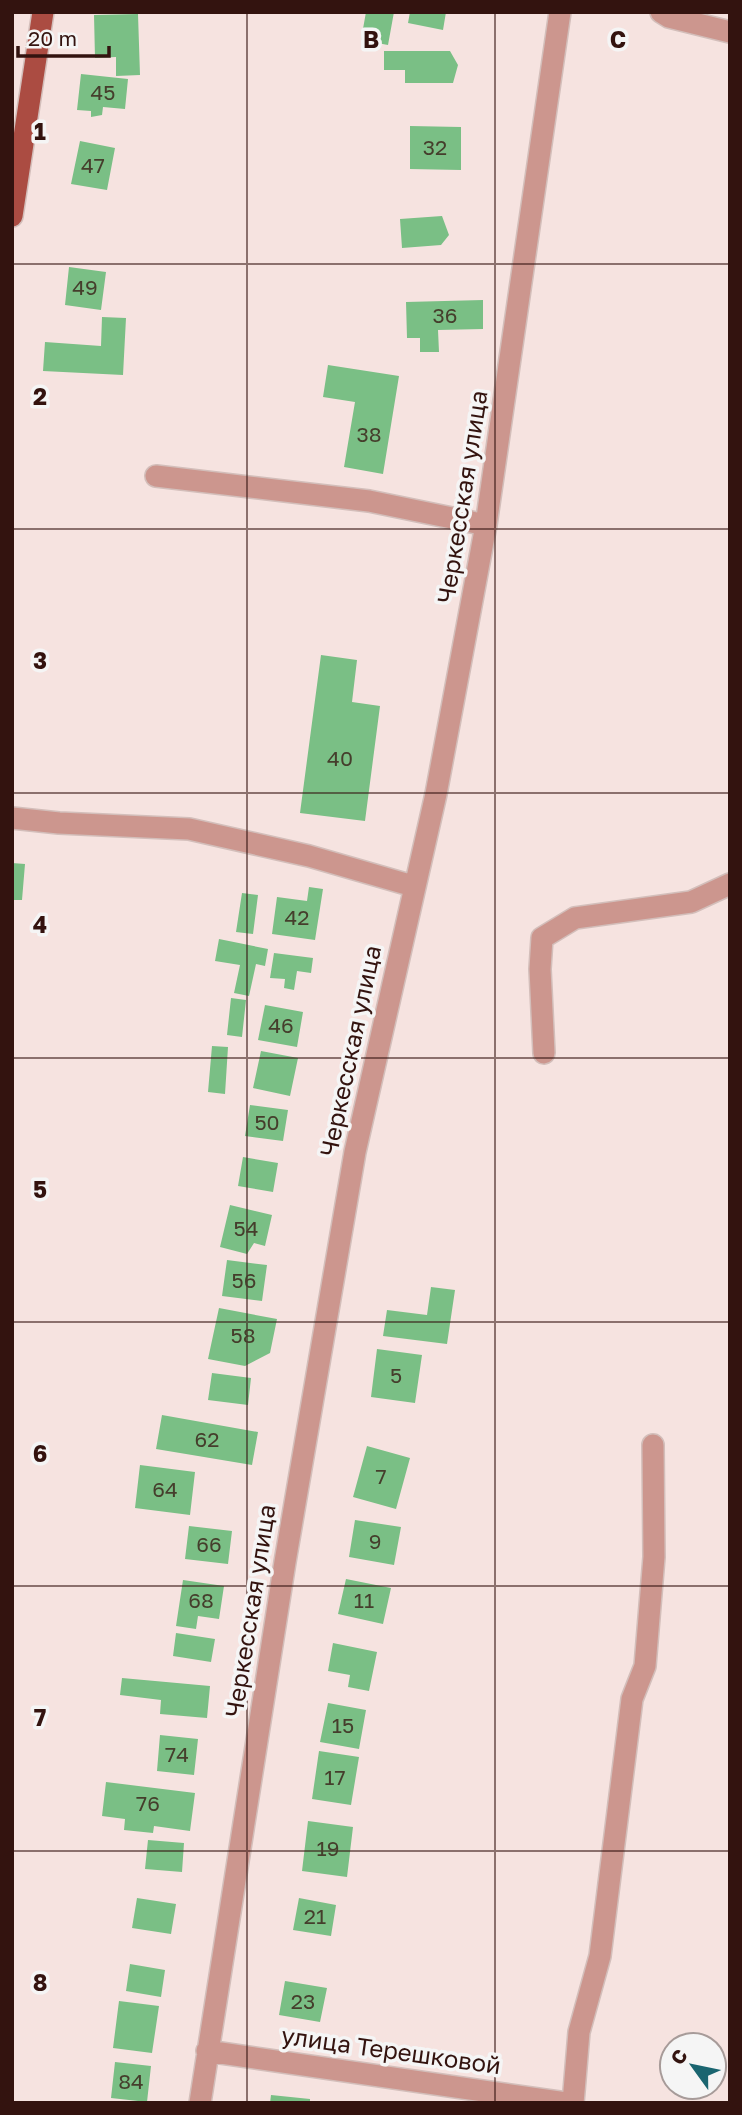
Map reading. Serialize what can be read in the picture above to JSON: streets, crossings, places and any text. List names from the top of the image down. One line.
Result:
{"streets":{"street":["Черкесская улица","улица Терешковой"]},"crossings":[["Черкесская улица","улица Терешковой"]],"house_numbers":["45","32","47","49","36","38","40","42","46","50","54","56","58","5","62","7","64","9","66","68","11","15","74","17","76","19","21","23","84"],"scale_bar":"20 m","north":"top left","grid":{"columns":["B","C"],"rows":["1","2","3","4","5","6","7","8"]}}
